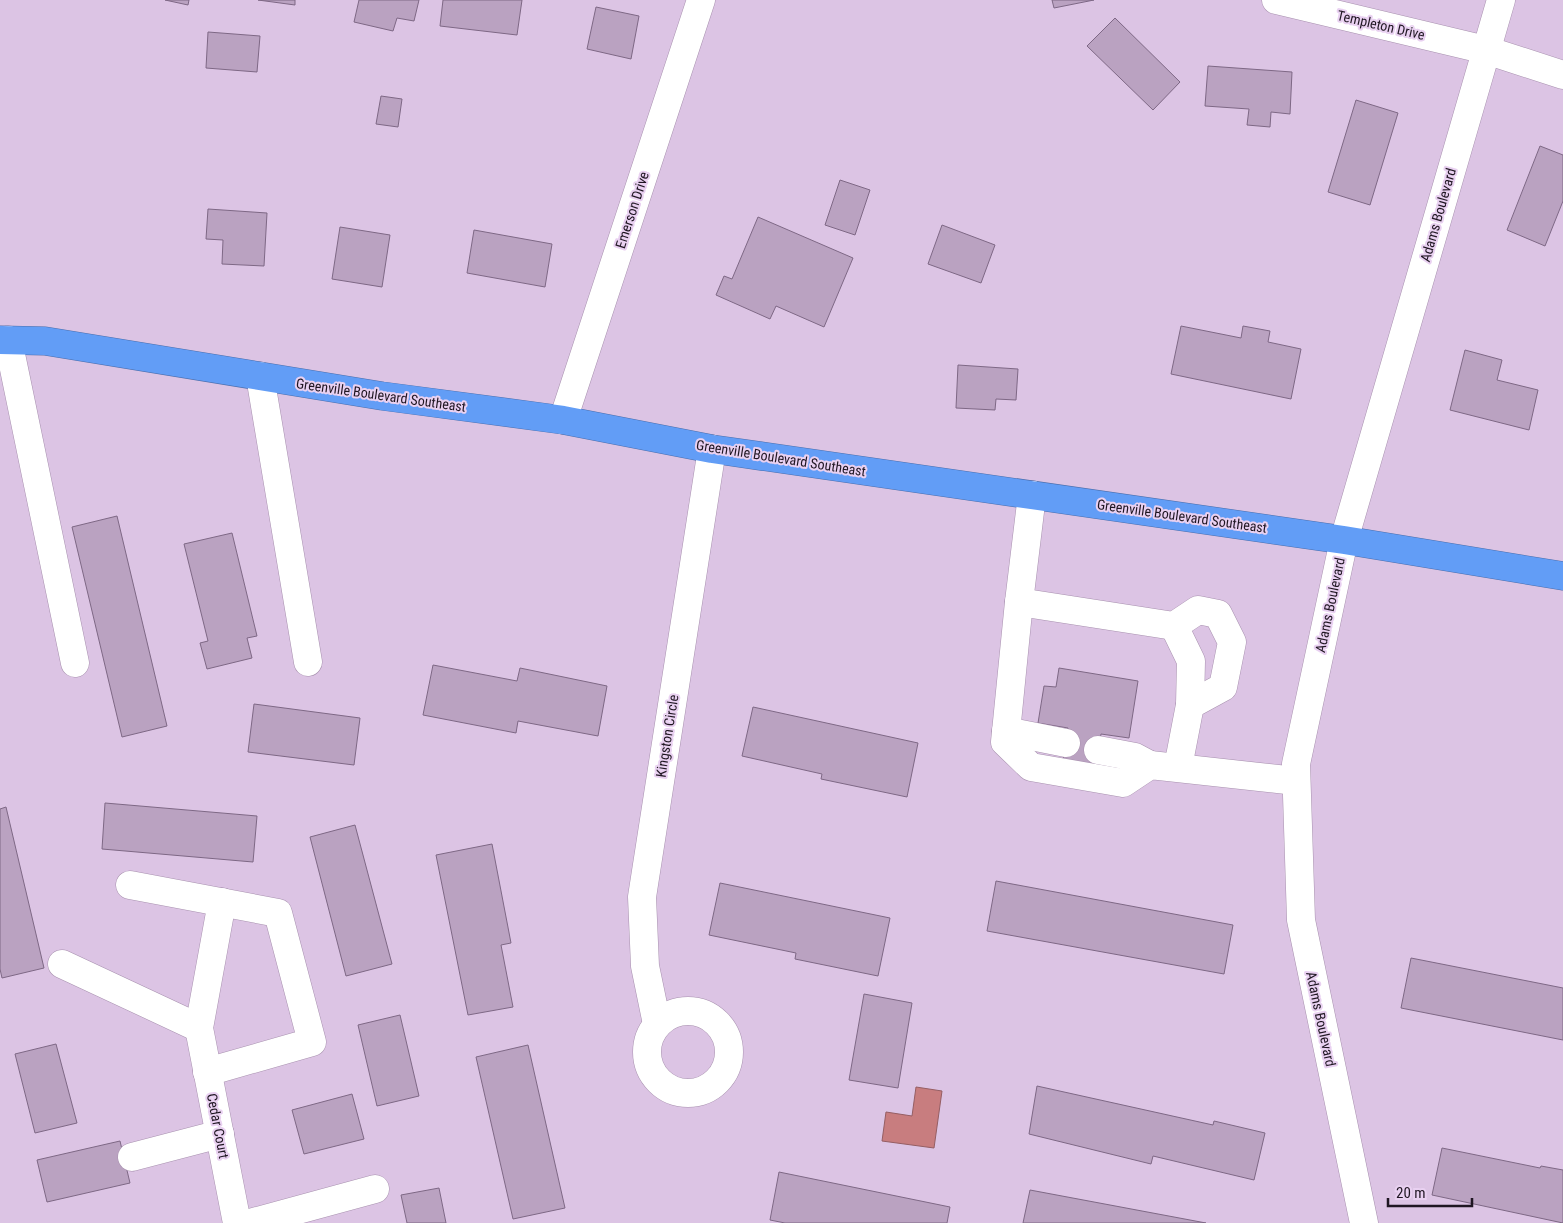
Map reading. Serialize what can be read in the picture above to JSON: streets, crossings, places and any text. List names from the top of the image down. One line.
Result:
{"streets":{"highway":["Greenville Boulevard Southeast"],"street":["Templeton Drive","Emerson Drive","Adams Boulevard","Kingston Circle","Cedar Court"]},"crossings":[["Templeton Drive","Adams Boulevard"],["Emerson Drive","Greenville Boulevard Southeast"],["Adams Boulevard","Greenville Boulevard Southeast"],["Greenville Boulevard Southeast","Kingston Circle"]],"scale_bar":"20 m"}
